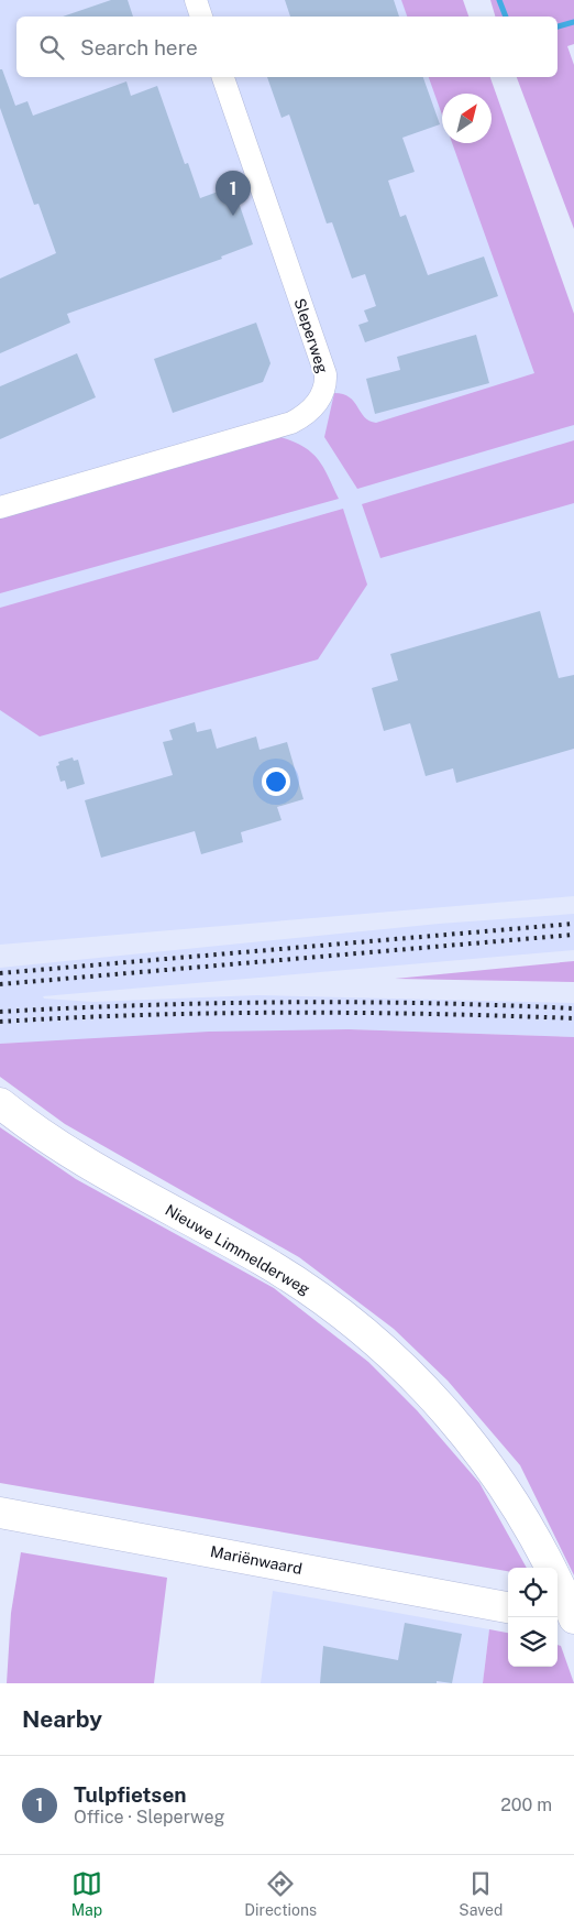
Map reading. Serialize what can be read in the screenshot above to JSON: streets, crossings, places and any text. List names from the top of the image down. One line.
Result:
{"streets":{"street":["Sleperweg","Nieuwe Limmelderweg","Mariënwaard"]},"north":"top right","page":{"search":"Search here","pins":"1","heading":"Nearby","list":[{"mark":"1","name":"Tulpfietsen","note":"Office · Sleperweg","value":"200 m"}],"nav":["Map","Directions","Saved"]}}
